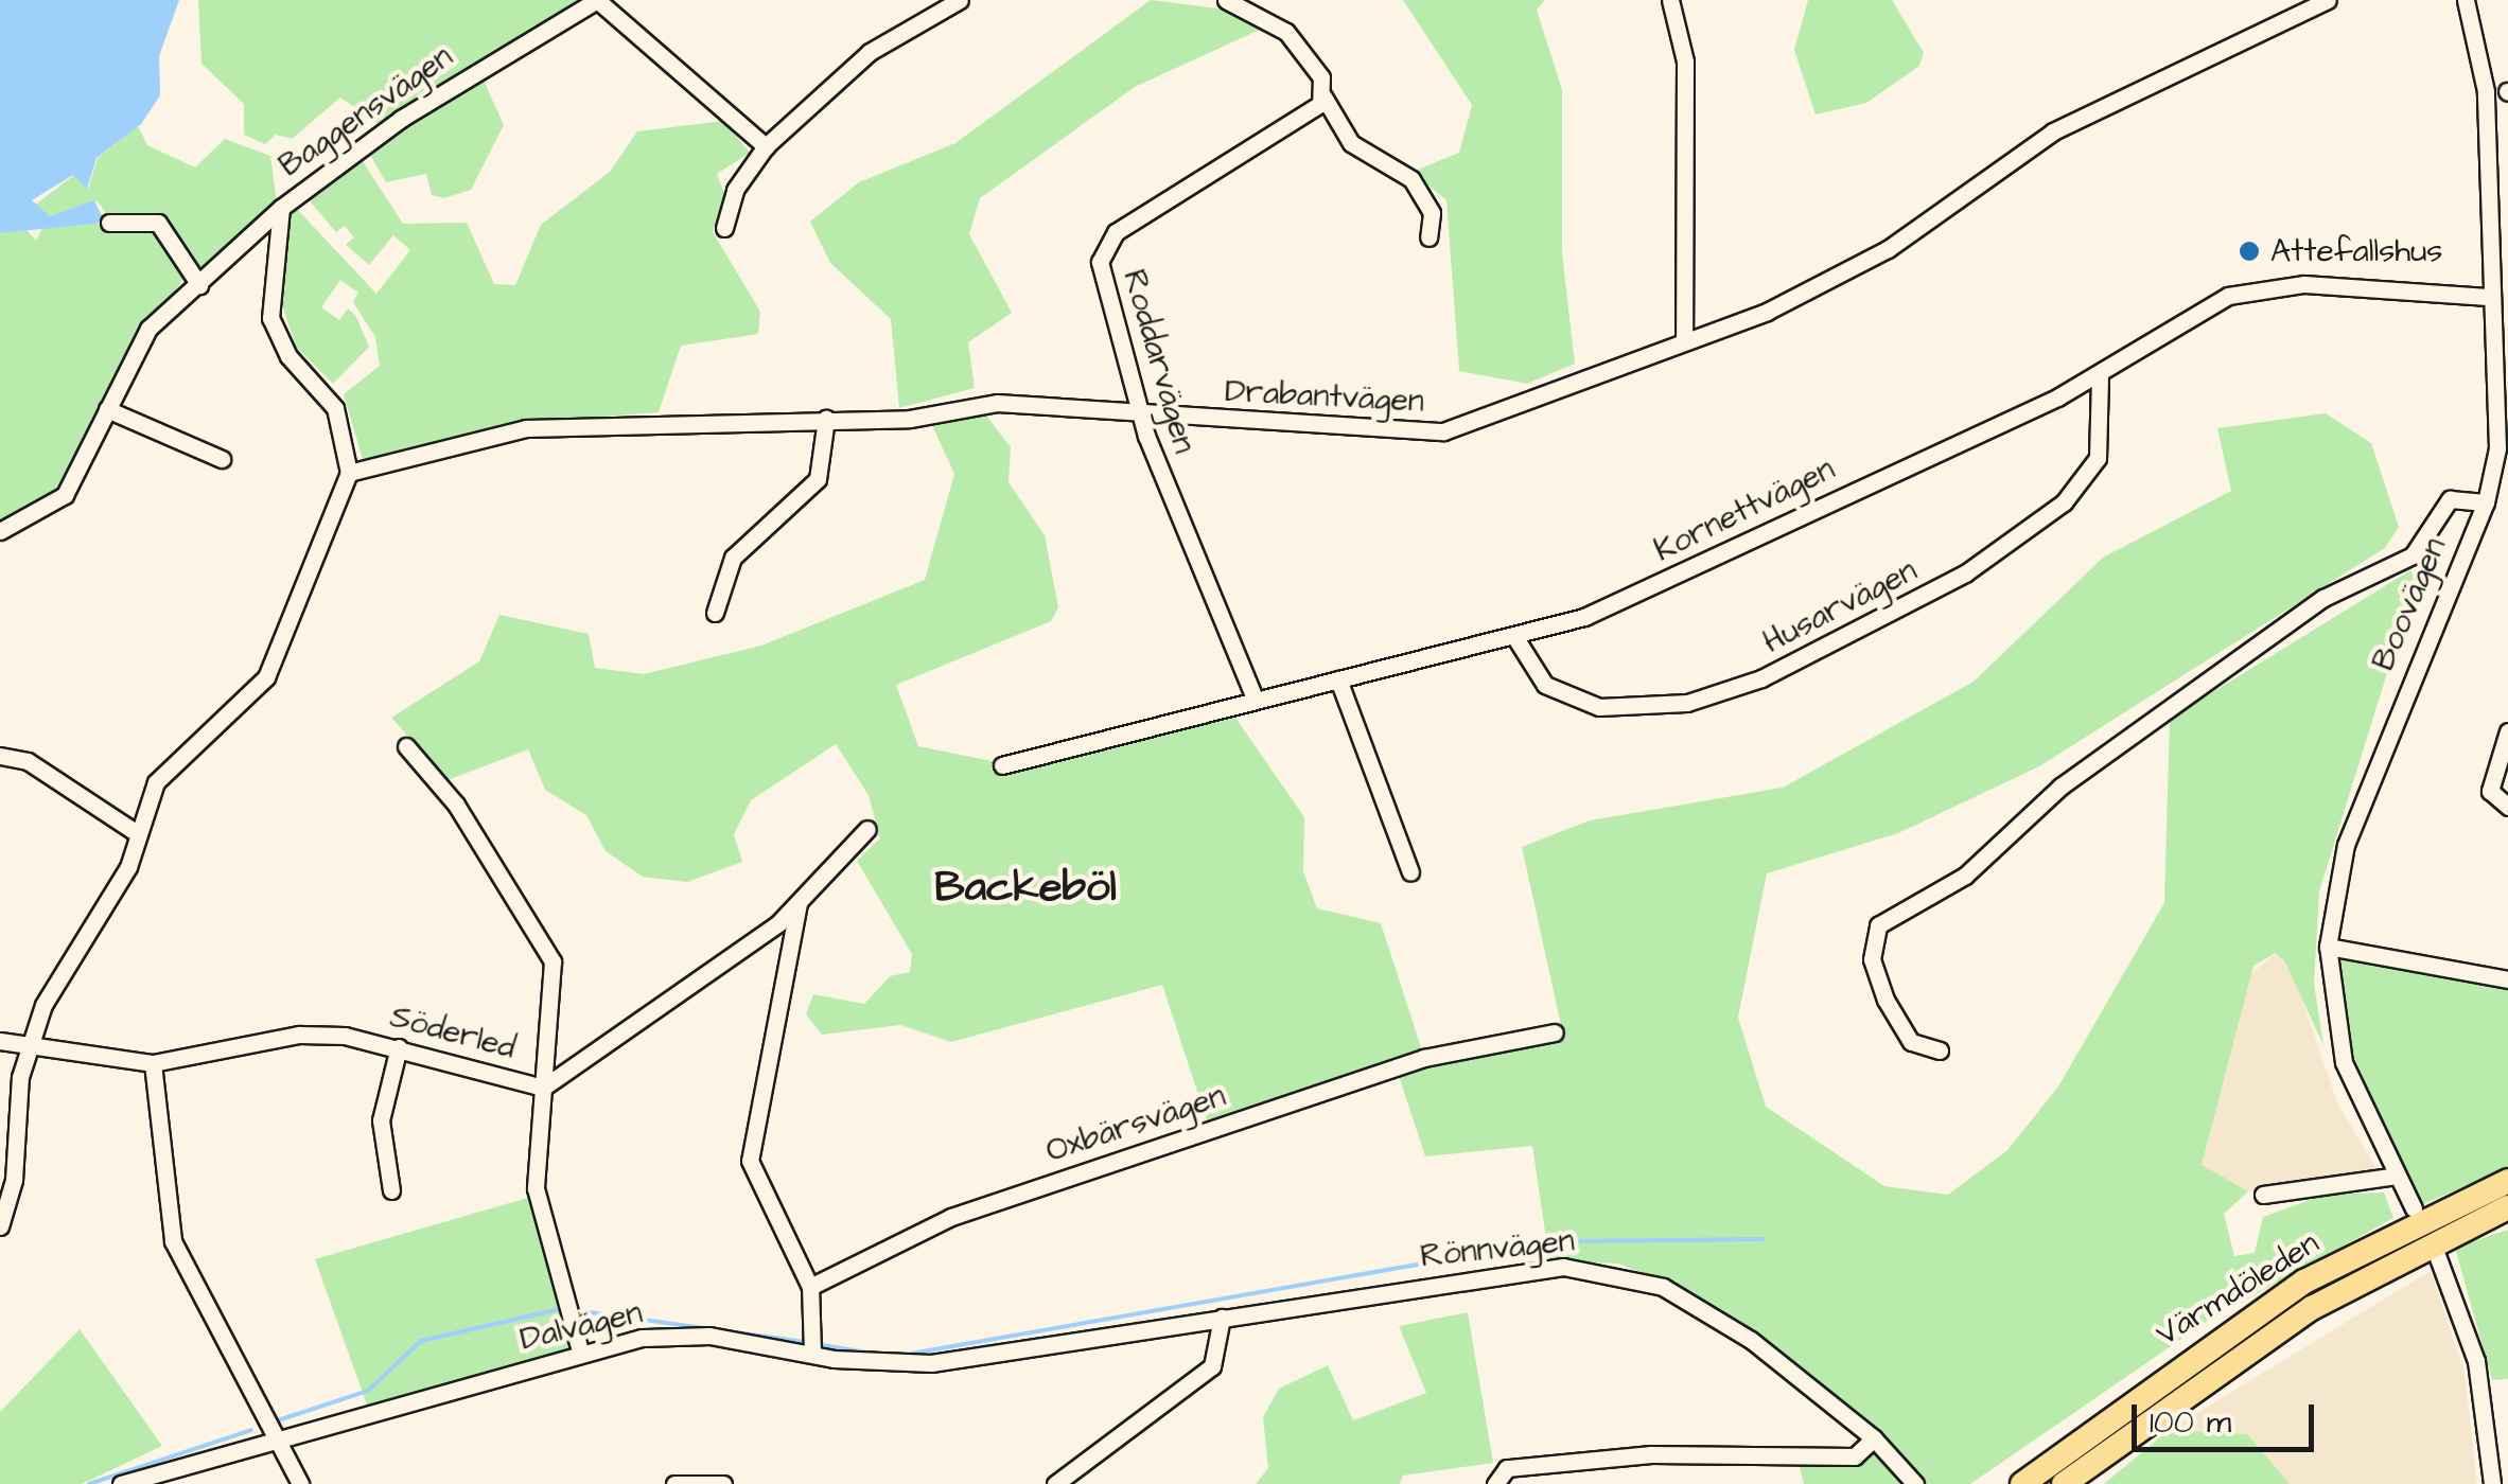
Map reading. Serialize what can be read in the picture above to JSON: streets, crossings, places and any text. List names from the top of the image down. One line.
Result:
{"streets":{"highway":["Värmdöleden"],"street":["Baggensvägen","Roddarvägen","Drabantvägen","Kornettvägen","Boovägen","Husarvägen","Söderled","Oxbärsvägen","Rönnvägen","Dalvägen"]},"crossings":[["Baggensvägen","Drabantvägen"],["Roddarvägen","Drabantvägen"],["Roddarvägen","Kornettvägen"],["Kornettvägen","Boovägen"],["Kornettvägen","Husarvägen"],["Rönnvägen","Dalvägen"]],"districts":["Backeböl"],"places":["Attefallshus"],"scale_bar":"100 m"}
